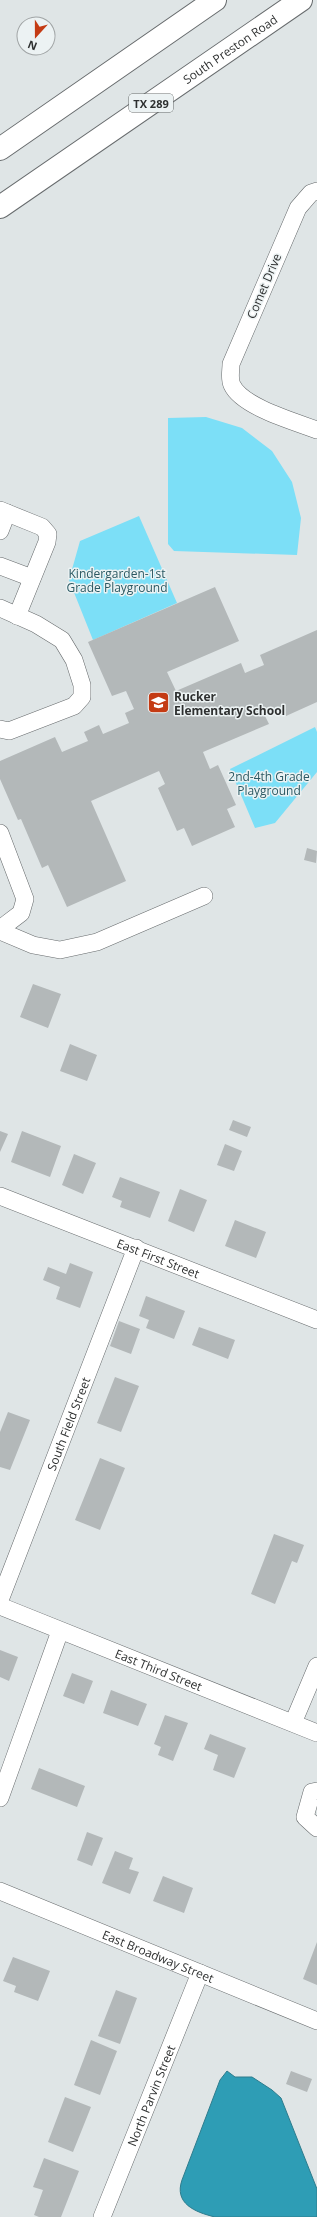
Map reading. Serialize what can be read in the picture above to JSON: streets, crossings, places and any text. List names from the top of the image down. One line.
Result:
{"streets":{"main road":["South Preston Road","TX 289"],"street":["Comet Drive","East First Street","South Field Street","East Third Street","East Broadway Street","North Parvin Street"]},"crossings":[["East First Street","South Field Street"],["East Broadway Street","North Parvin Street"]],"parks":["Kindergarden-1st Grade Playground","2nd-4th Grade Playground"],"places":{"school or university":["Rucker Elementary School"]},"north":"bottom"}
